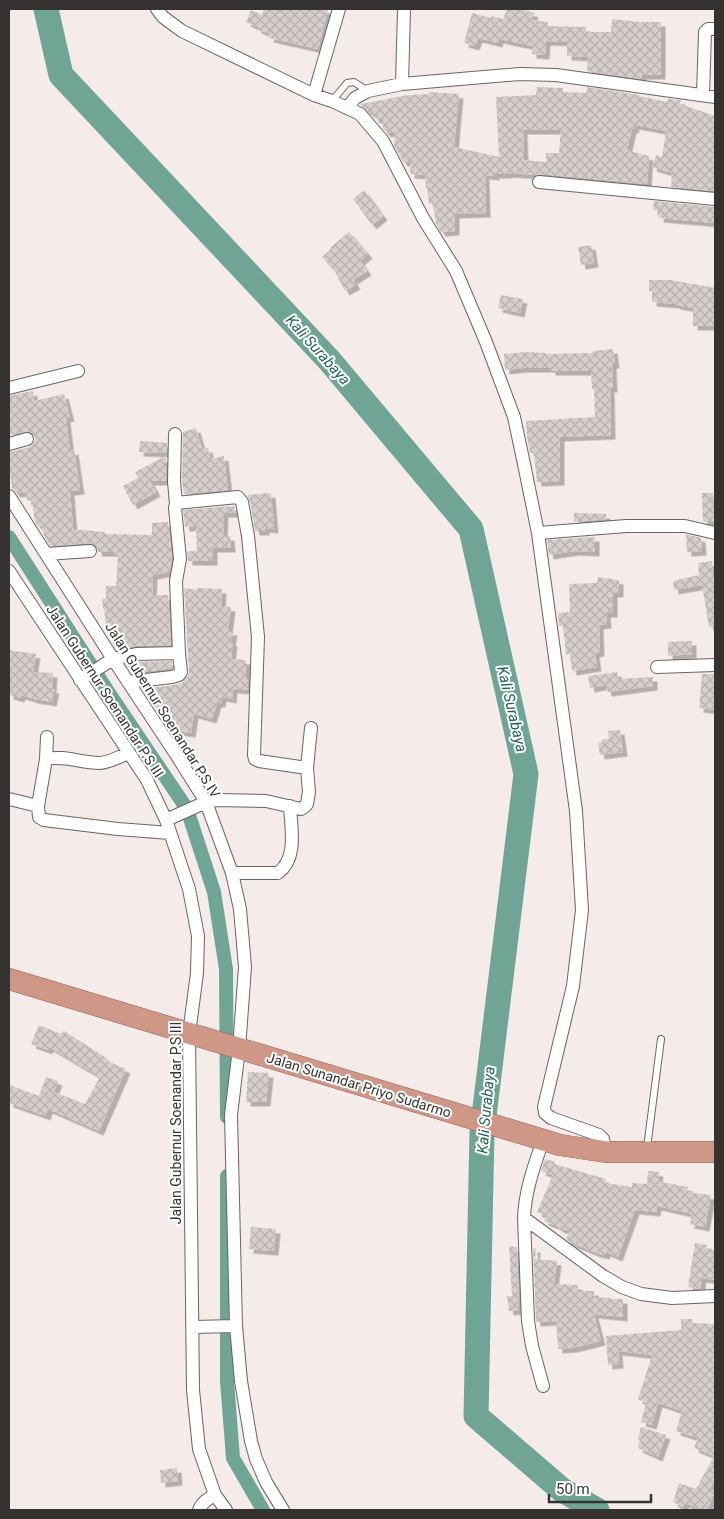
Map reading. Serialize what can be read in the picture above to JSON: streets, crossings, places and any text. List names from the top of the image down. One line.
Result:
{"streets":{"highway":["Jalan Sunandar Priyo Sudarmo"],"street":["Jalan Gubernur Soenandar P.S III","Jalan Gubernur Soenandar P.S IV"]},"crossings":[["Jalan Gubernur Soenandar P.S III","Jalan Sunandar Priyo Sudarmo"],["Jalan Gubernur Soenandar P.S IV","Jalan Sunandar Priyo Sudarmo"]],"water":["Kali Surabaya"],"scale_bar":"50 m"}
